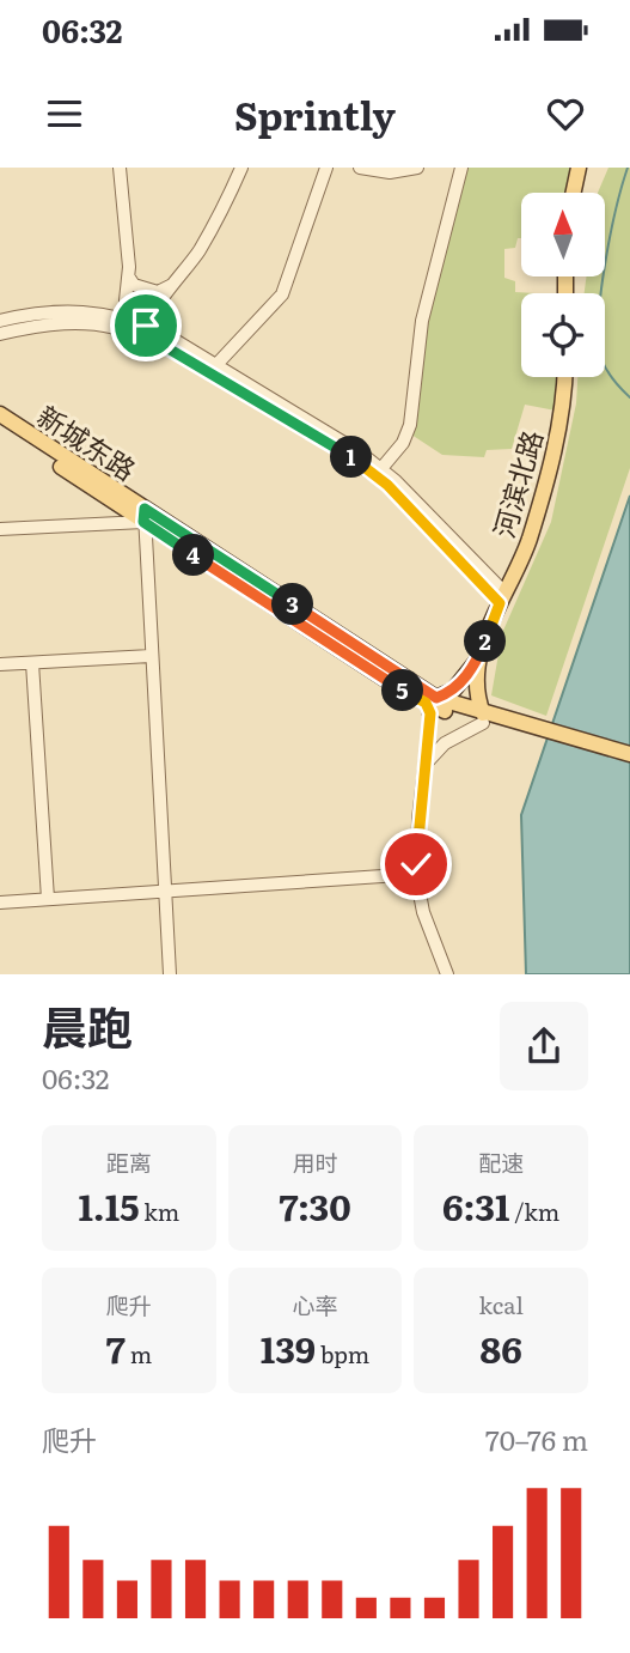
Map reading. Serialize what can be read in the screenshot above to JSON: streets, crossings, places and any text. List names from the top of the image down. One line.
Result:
{"streets":{"main road":["新城东路","河滨北路"]},"crossings":[["新城东路","河滨北路"]],"north":"top","page":{"status":"06:32","header":"Sprintly","pins":["1","4","3","2","5"],"heading":["晨跑","06:32"],"stats":[["距离","1.15 km"],["用时","7:30"],["配速","6:31 /km"],["爬升","7 m"],["心率","139 bpm"],["kcal","86"]],"chart":["爬升","70–76 m"]}}
